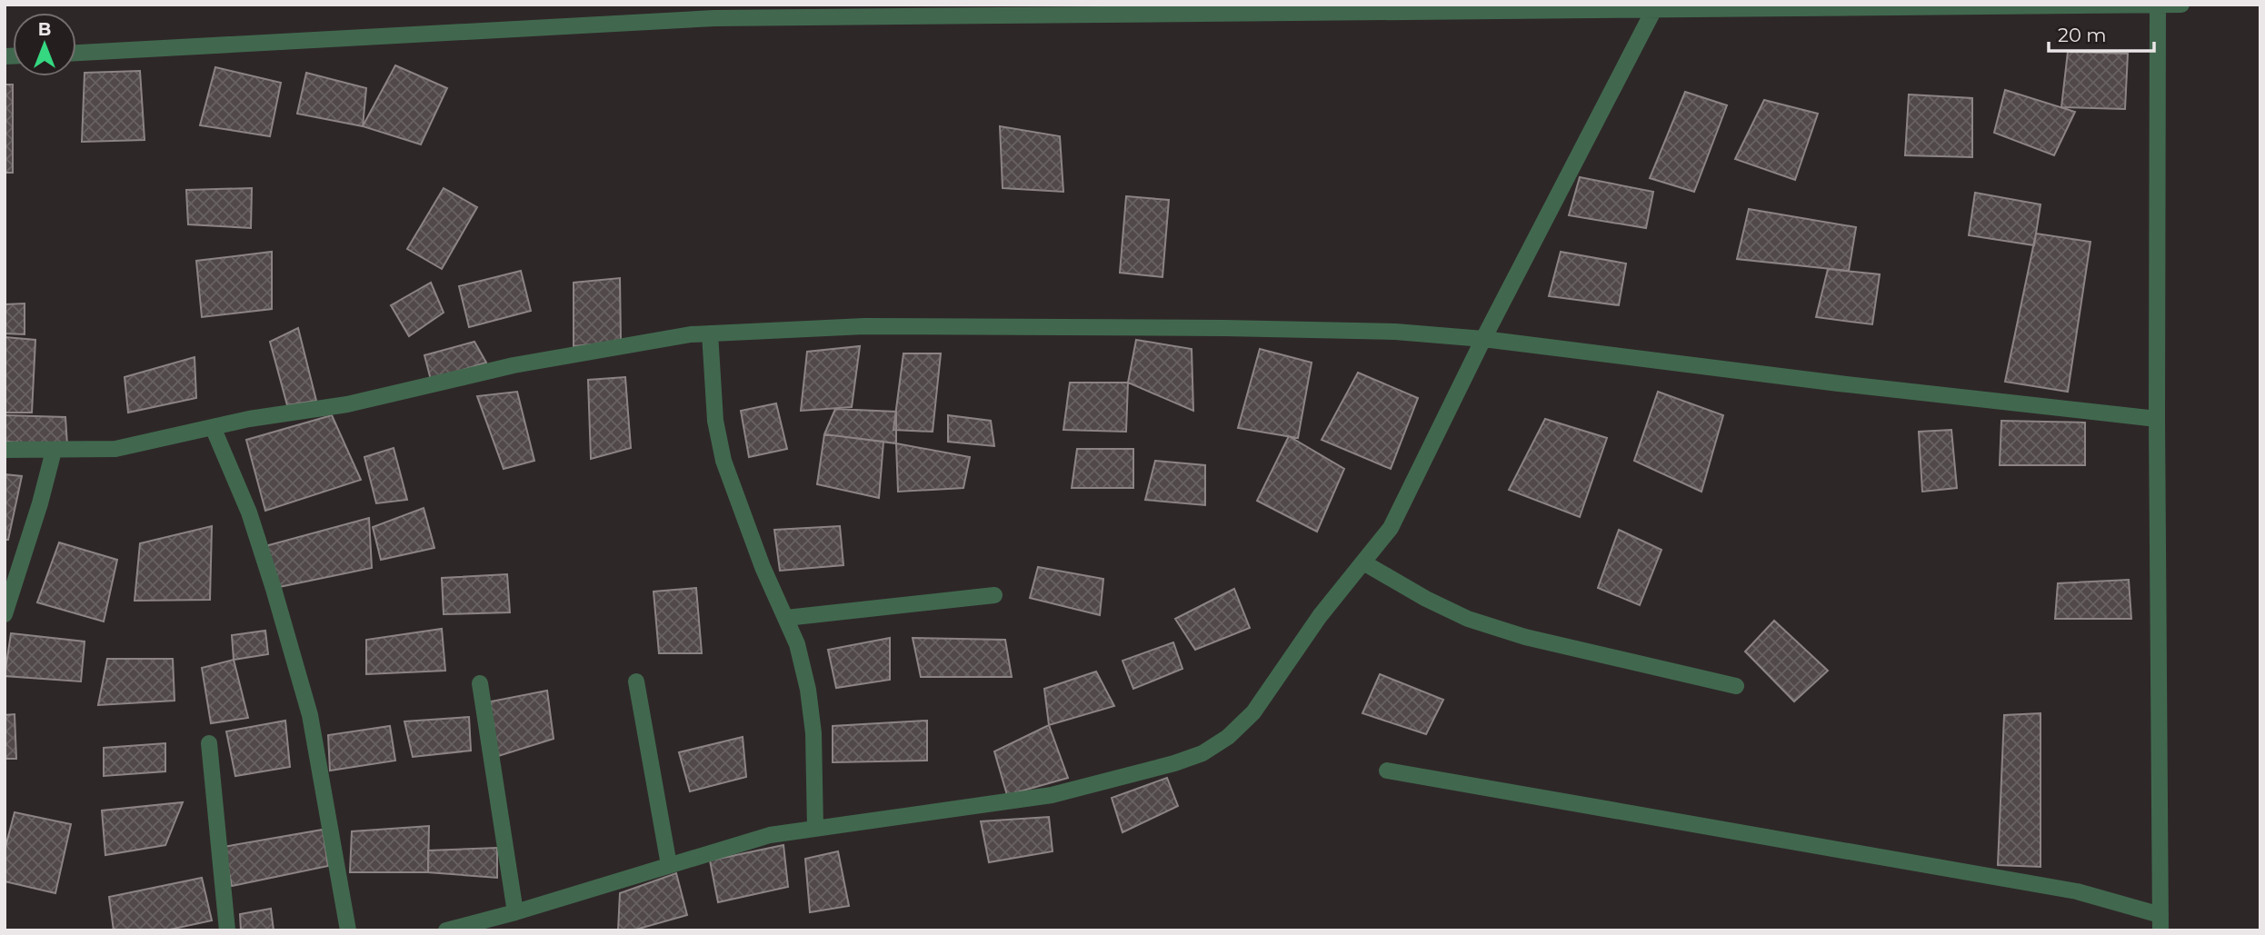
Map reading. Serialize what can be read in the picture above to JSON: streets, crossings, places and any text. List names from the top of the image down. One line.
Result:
{"scale_bar":"20 m","north":"top"}
